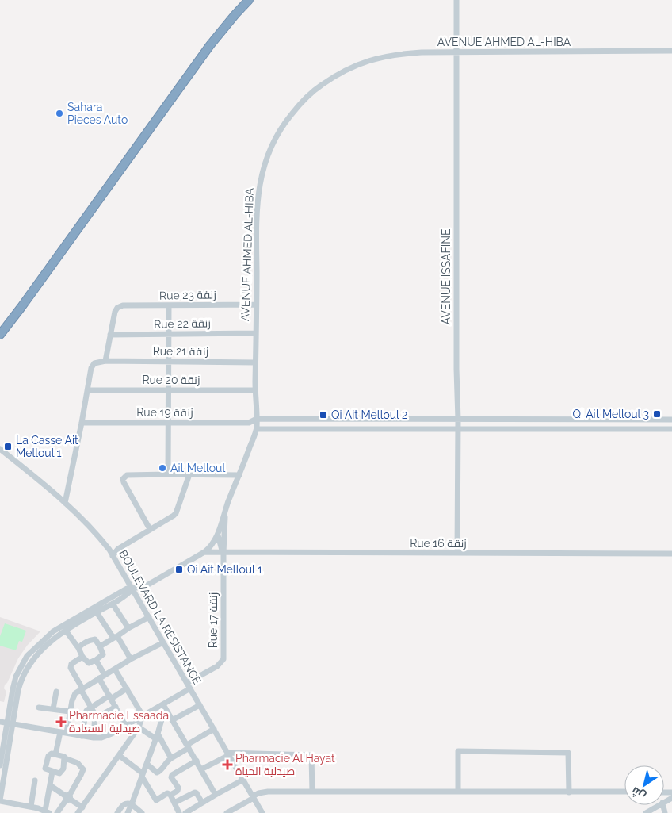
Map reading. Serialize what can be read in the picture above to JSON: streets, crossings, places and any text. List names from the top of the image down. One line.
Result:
{"streets":{"street":["AVENUE AHMED AL-HIBA","AVENUE ISSAFINE","Rue 23 زنقة","Rue 22 زنقة","Rue 21 زنقة","Rue 20 زنقة","Rue 19 زنقة","Rue 16 زنقة","BOULEVARD LA RESISTANCE","Rue 17 زنقة"]},"crossings":[["AVENUE AHMED AL-HIBA","AVENUE ISSAFINE"],["AVENUE AHMED AL-HIBA","Rue 23 زنقة"],["AVENUE AHMED AL-HIBA","Rue 22 زنقة"],["AVENUE AHMED AL-HIBA","Rue 21 زنقة"],["AVENUE AHMED AL-HIBA","Rue 20 زنقة"],["AVENUE AHMED AL-HIBA","Rue 19 زنقة"],["AVENUE AHMED AL-HIBA","Rue 16 زنقة"],["AVENUE AHMED AL-HIBA","BOULEVARD LA RESISTANCE"],["AVENUE AHMED AL-HIBA","Rue 17 زنقة"],["AVENUE ISSAFINE","Rue 16 زنقة"],["Rue 23 زنقة","Rue 22 زنقة"],["Rue 16 زنقة","Rue 17 زنقة"],["BOULEVARD LA RESISTANCE","Rue 17 زنقة"]],"places":{"other":["Sahara Pieces Auto","Ait Melloul"],"transit":["Qi Ait Melloul 3","Qi Ait Melloul 2","La Casse Ait Melloul 1","Qi Ait Melloul 1"],"health":["Pharmacie Essaada صيدلية السعادة","Pharmacie Al Hayat صيدلية الحياة"]},"north":"bottom left"}
